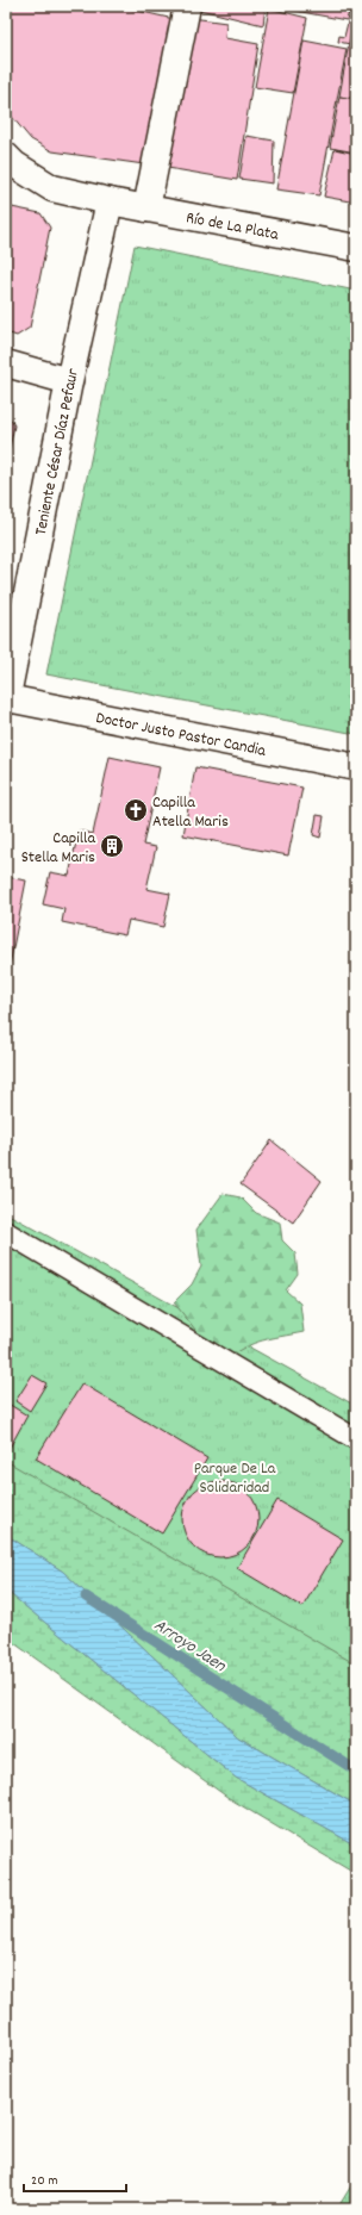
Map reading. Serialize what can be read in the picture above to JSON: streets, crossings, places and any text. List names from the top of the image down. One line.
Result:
{"streets":{"street":["Río de La Plata","Teniente César Díaz Pefaur","Doctor Justo Pastor Candia"]},"crossings":[["Río de La Plata","Teniente César Díaz Pefaur"],["Teniente César Díaz Pefaur","Doctor Justo Pastor Candia"]],"water":["Arroyo Jaen"],"parks":["Parque De La Solidaridad"],"places":{"church":["Capilla Atella Maris"],"building":["Capilla Stella Maris"]},"scale_bar":"20 m"}
